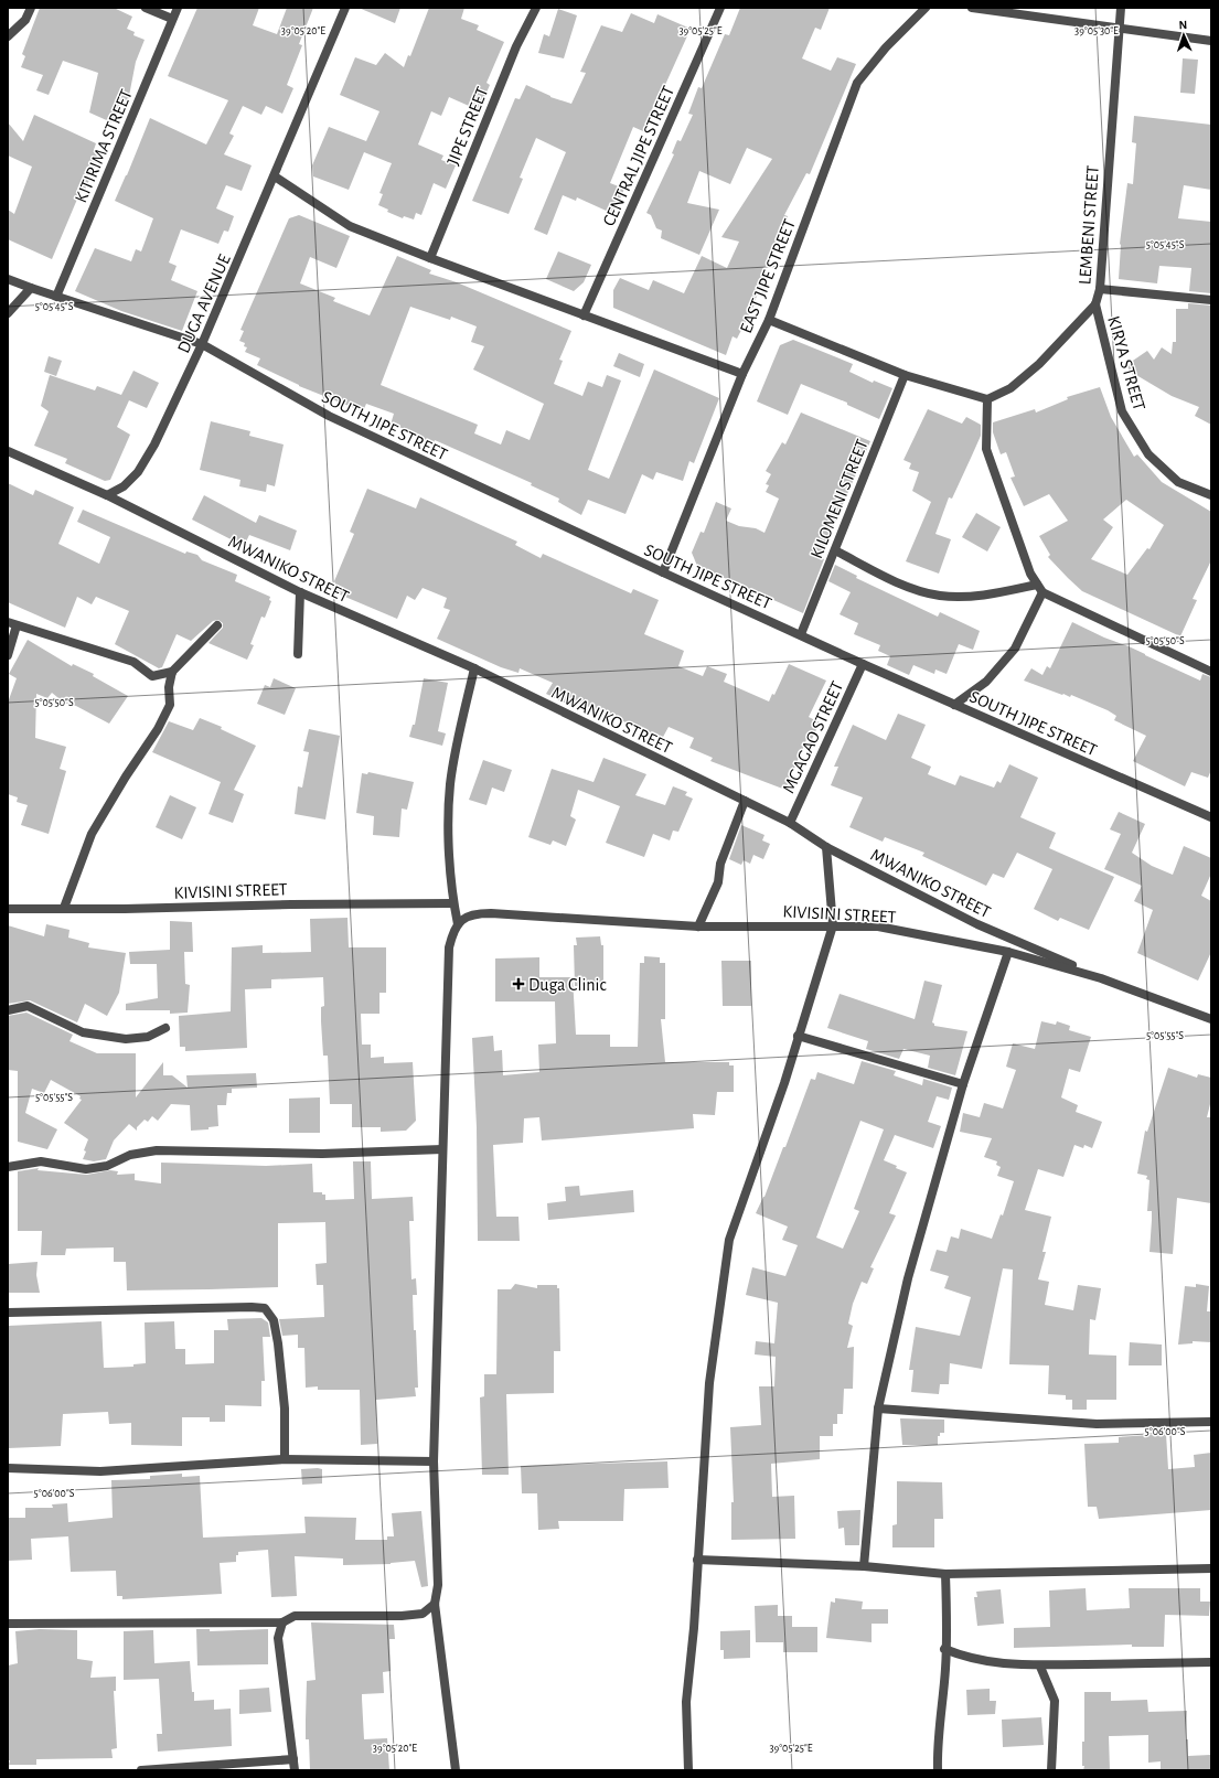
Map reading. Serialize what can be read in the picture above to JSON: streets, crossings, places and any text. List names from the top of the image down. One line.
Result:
{"streets":{"street":["JIPE STREET","KITIRIMA STREET","CENTRAL JIPE STREET","LEMBENI STREET","EAST JIPE STREET","DUGA AVENUE","KIRYA STREET","SOUTH JIPE STREET","KILOMENI STREET","MWANIKO STREET","MGAGAO STREET","KIVISINI STREET"]},"crossings":[["KITIRIMA STREET","SOUTH JIPE STREET"],["LEMBENI STREET","KIRYA STREET"],["EAST JIPE STREET","SOUTH JIPE STREET"],["DUGA AVENUE","SOUTH JIPE STREET"],["DUGA AVENUE","MWANIKO STREET"],["SOUTH JIPE STREET","KILOMENI STREET"],["SOUTH JIPE STREET","MGAGAO STREET"],["MWANIKO STREET","MGAGAO STREET"],["MWANIKO STREET","KIVISINI STREET"]],"places":{"health":["Duga Clinic"]},"north":"top","coordinates":["39°05'20\"E","39°05'25\"E","39°05'30\"E","5°05'45\"S","5°05'50\"S","5°05'55\"S","5°06'00\"S"]}
